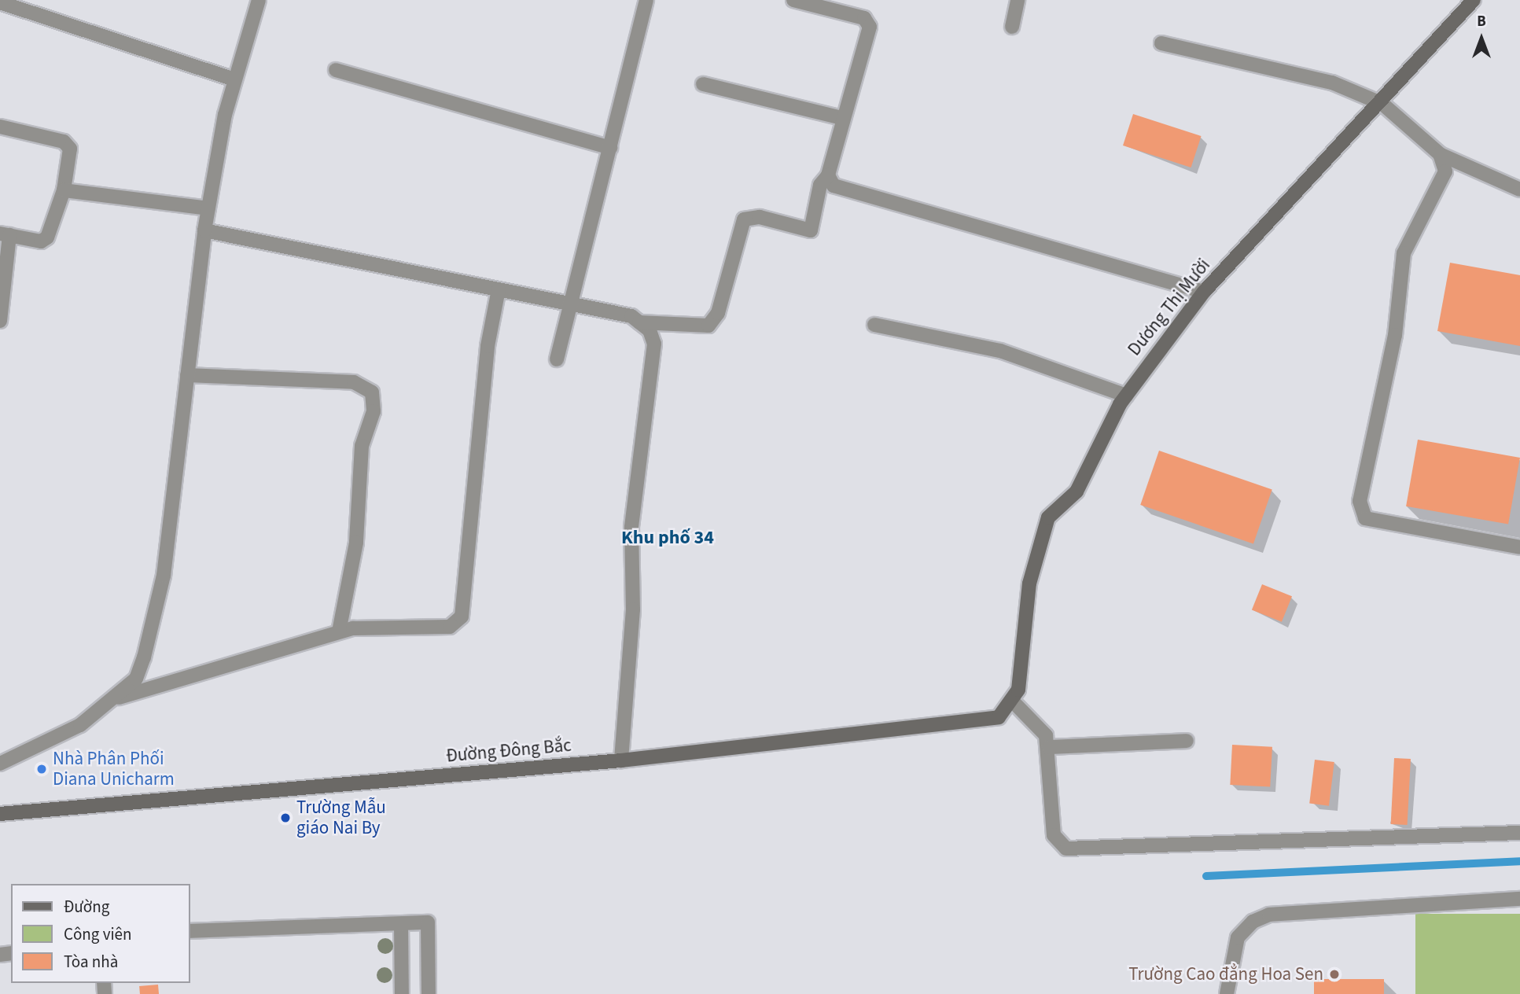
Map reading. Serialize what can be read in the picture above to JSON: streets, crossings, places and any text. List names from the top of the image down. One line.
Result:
{"streets":{"street":["Dương Thị Mười","Đường Đông Bắc"]},"crossings":[["Dương Thị Mười","Đường Đông Bắc"]],"districts":["Khu phố 34"],"places":["Nhà Phân Phối Diana Unicharm","Trường Mẫu giáo Nai By","Trường Cao đẳng Hoa Sen"],"legend":["Đường","Công viên","Tòa nhà"],"north":"top"}
